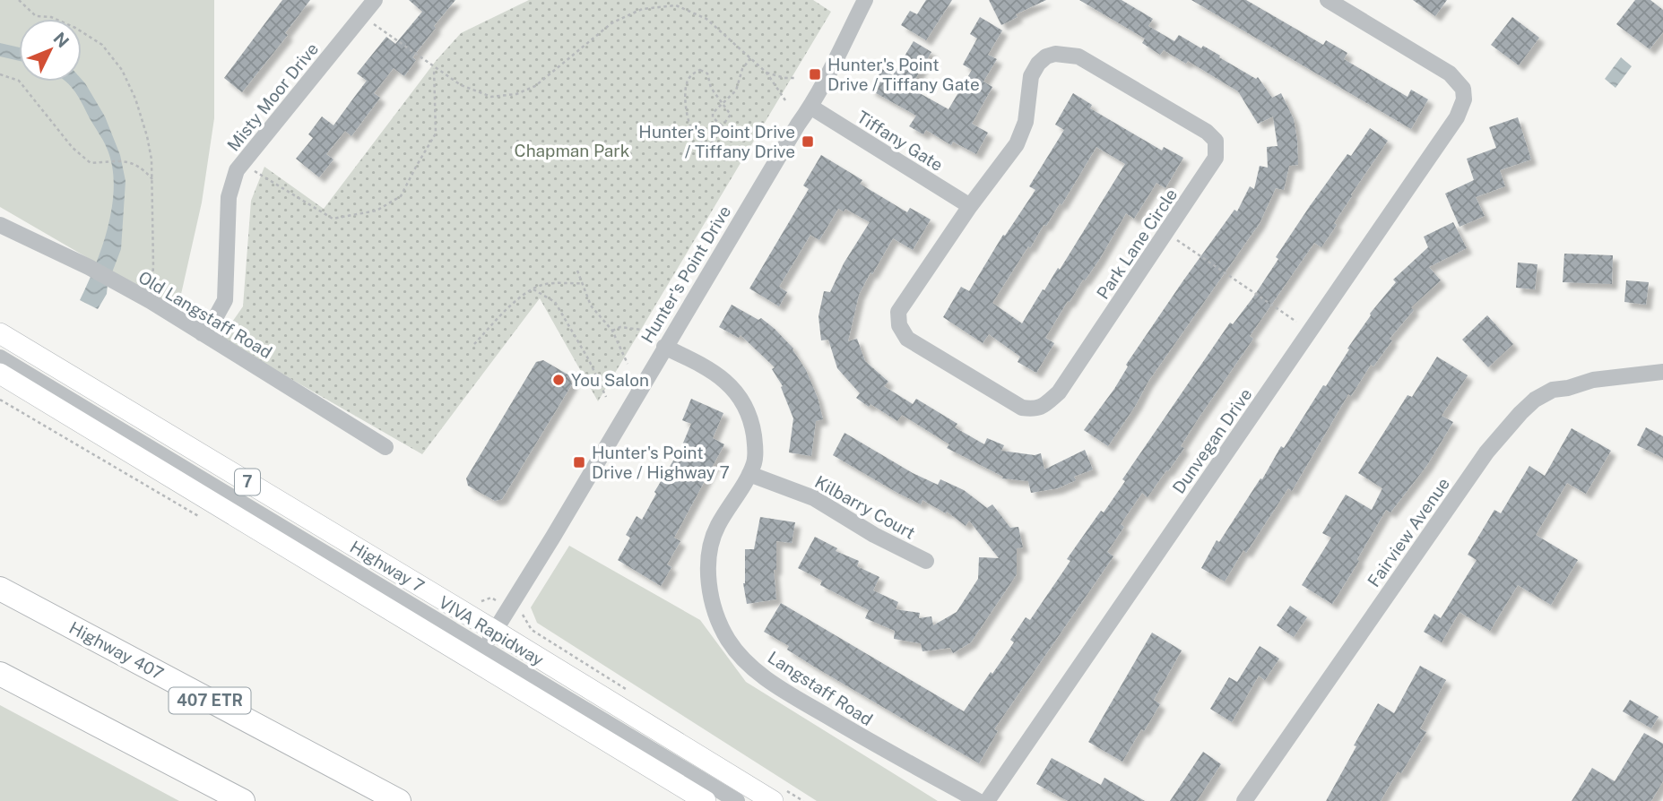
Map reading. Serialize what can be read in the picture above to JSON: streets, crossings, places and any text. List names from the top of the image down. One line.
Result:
{"streets":{"highway":["Highway 407","407 ETR"],"main road":["7","Highway 7"],"street":["Misty Moor Drive","Tiffany Gate","Park Lane Circle","Hunter's Point Drive","Old Langstaff Road","Dunvegan Drive","Kilbarry Court","Fairview Avenue","VIVA Rapidway","Langstaff Road"]},"crossings":[["Misty Moor Drive","Old Langstaff Road"],["Tiffany Gate","Park Lane Circle"],["Tiffany Gate","Hunter's Point Drive"],["Hunter's Point Drive","Highway 7"],["Hunter's Point Drive","VIVA Rapidway"],["Hunter's Point Drive","Langstaff Road"],["Kilbarry Court","Langstaff Road"],["Highway 7","VIVA Rapidway"]],"parks":["Chapman Park"],"places":{"transit":["Hunter's Point Drive / Tiffany Gate","Hunter's Point Drive / Tiffany Drive","Hunter's Point Drive / Highway 7"],"other":["You Salon"]},"north":"top right"}
